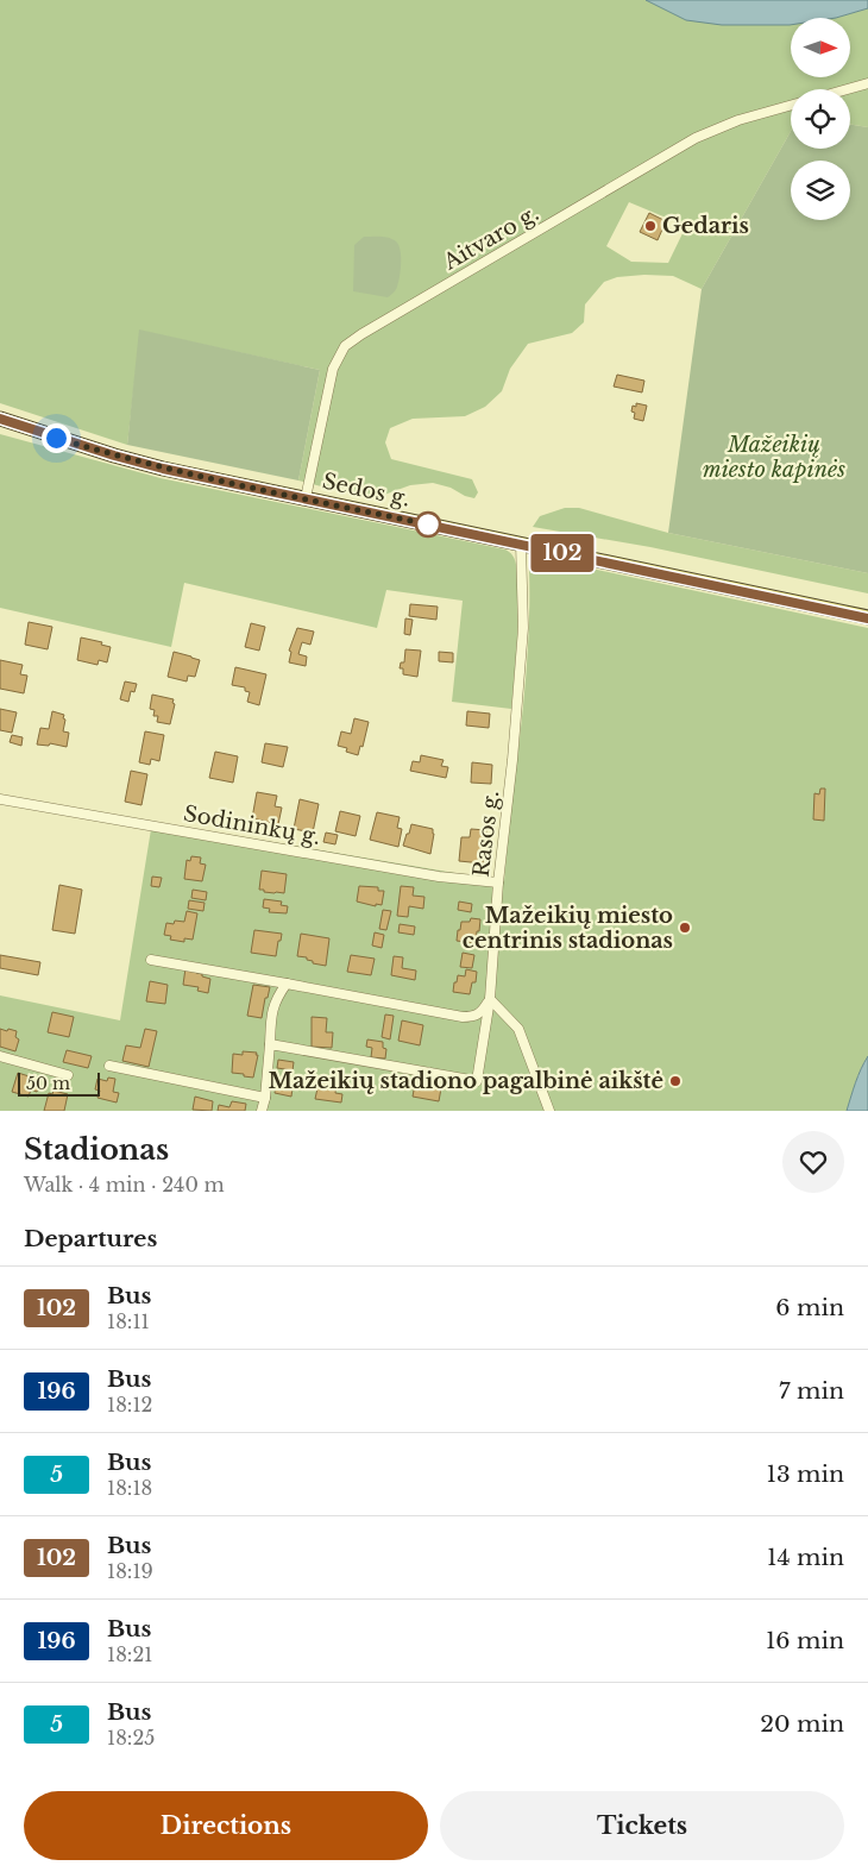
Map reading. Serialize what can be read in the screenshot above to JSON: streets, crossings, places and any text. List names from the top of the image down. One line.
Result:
{"streets":{"main road":["Sedos g."],"street":["Aitvaro g.","Sodininkų g.","Rasos g."]},"crossings":[["Aitvaro g.","Sedos g."],["Sedos g.","Rasos g."],["Sodininkų g.","Rasos g."]],"parks":["Mažeikių miesto kapinės"],"places":["Gedaris","Mažeikių miesto centrinis stadionas","Mažeikių stadiono pagalbinė aikštė"],"lines":["bus line 102"],"scale_bar":"50 m","north":"right","page":{"on_map":"102","scale":"50 m","heading":[["Stadionas","Walk · 4 min · 240 m"],"Departures"],"list":[{"mark":"102","name":"Bus","note":"18:11","value":"6 min"},{"mark":"196","name":"Bus","note":"18:12","value":"7 min"},{"mark":"5","name":"Bus","note":"18:18","value":"13 min"},{"mark":"102","name":"Bus","note":"18:19","value":"14 min"},{"mark":"196","name":"Bus","note":"18:21","value":"16 min"},{"mark":"5","name":"Bus","note":"18:25","value":"20 min"}],"buttons":["Directions","Tickets"]}}
